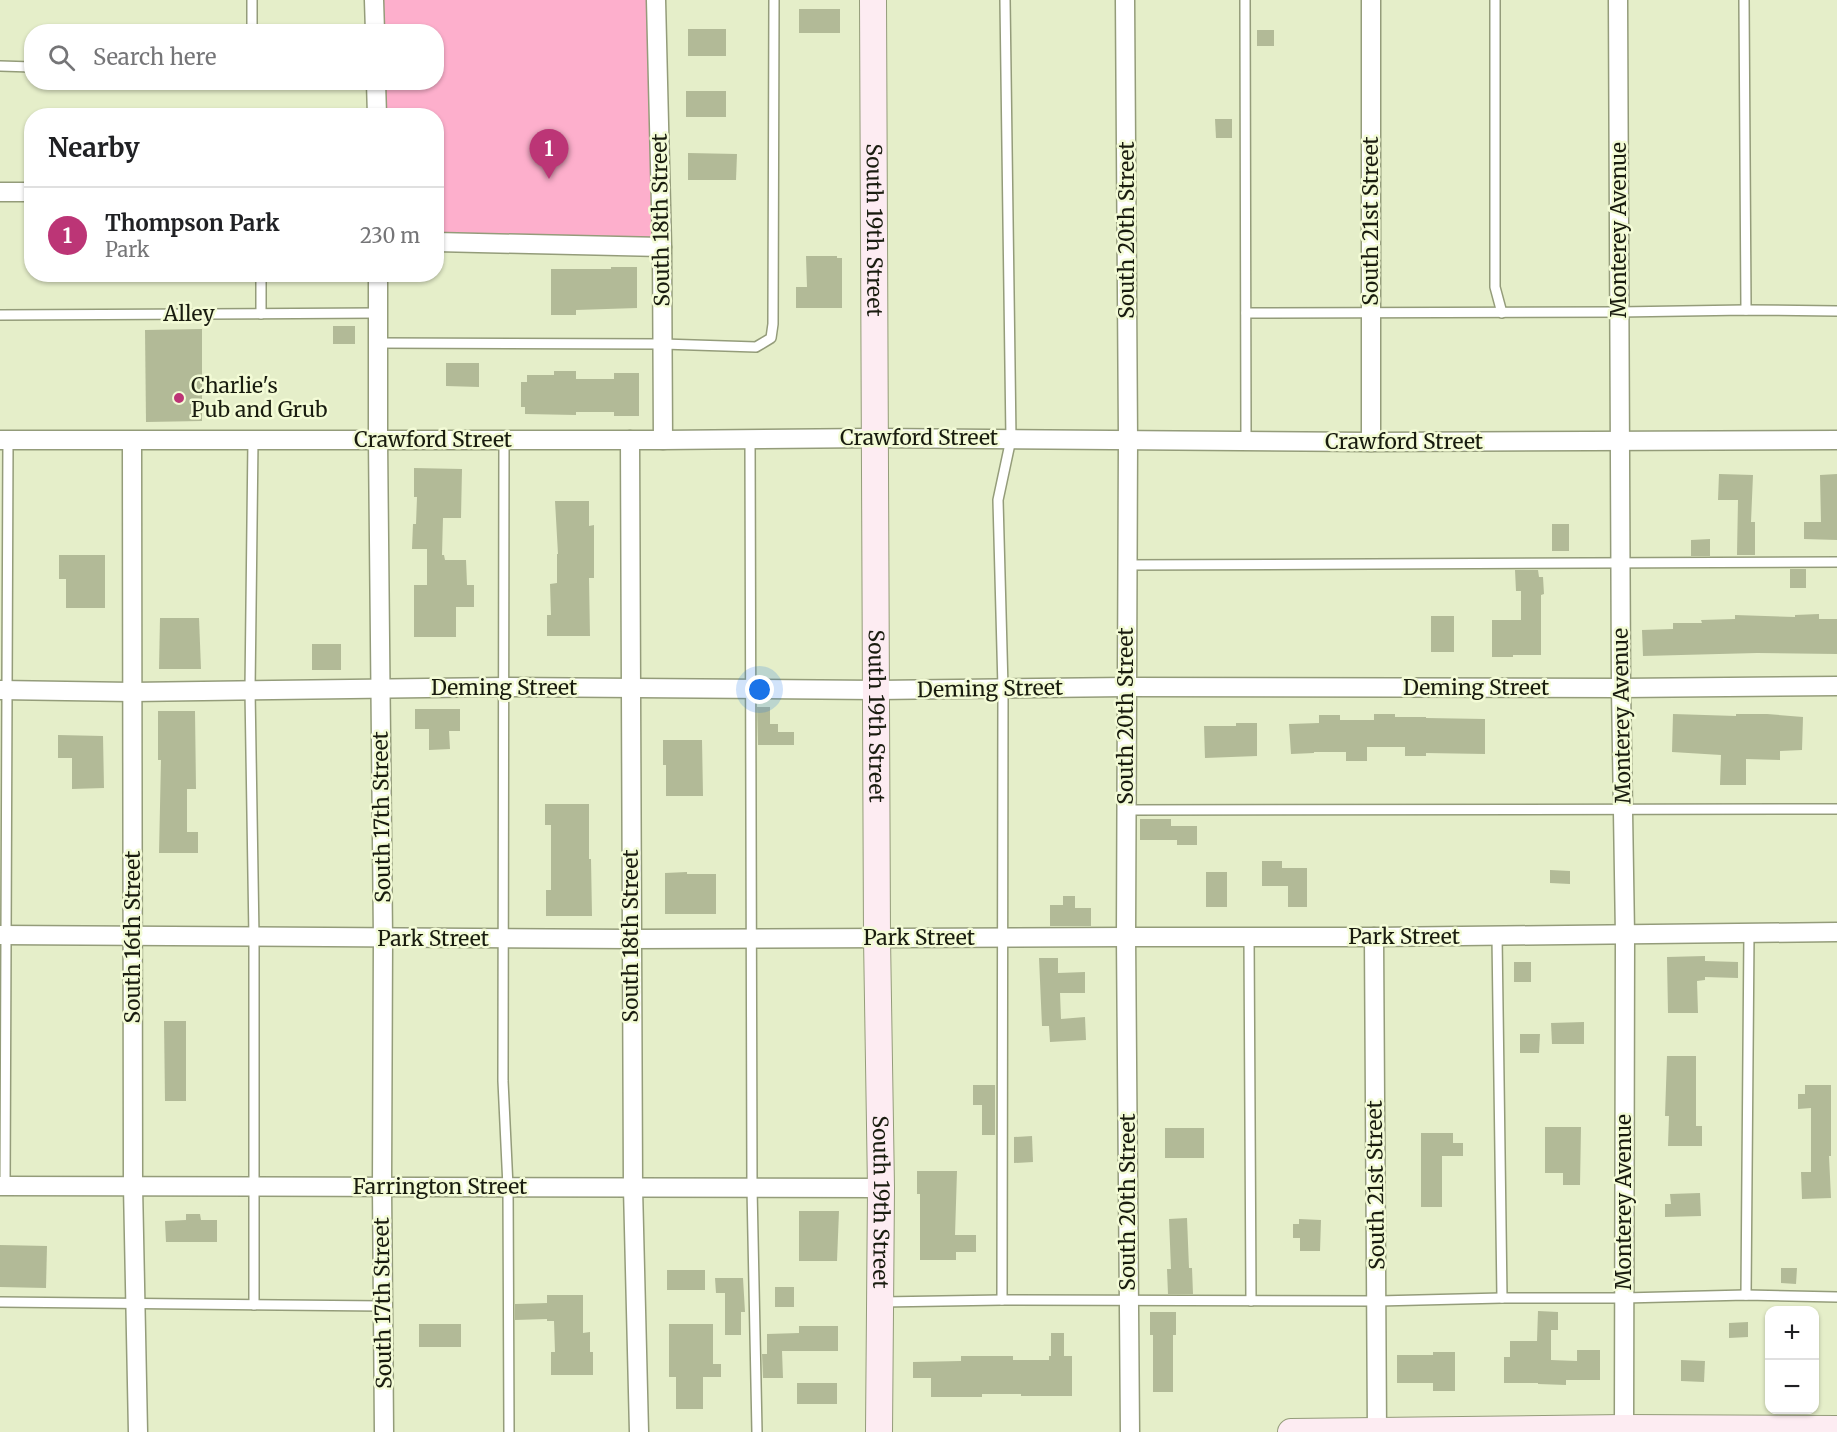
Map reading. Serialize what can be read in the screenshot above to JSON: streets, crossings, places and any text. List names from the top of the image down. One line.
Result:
{"streets":{"street":["South 18th Street","South 21st Street","South 19th Street","South 20th Street","Monterey Avenue","Crawford Street","Deming Street","South 17th Street","South 16th Street","Park Street","Farrington Street"],"lane":["Alley"]},"crossings":[["South 18th Street","Crawford Street"],["South 18th Street","Deming Street"],["South 18th Street","Park Street"],["South 18th Street","Farrington Street"],["South 21st Street","Crawford Street"],["South 21st Street","Park Street"],["South 19th Street","Crawford Street"],["South 19th Street","Deming Street"],["South 19th Street","Park Street"],["South 19th Street","Farrington Street"],["South 20th Street","Crawford Street"],["South 20th Street","Deming Street"],["South 20th Street","Park Street"],["Monterey Avenue","Crawford Street"],["Monterey Avenue","Deming Street"],["Monterey Avenue","Park Street"],["Alley","South 17th Street"],["Crawford Street","South 17th Street"],["Crawford Street","South 16th Street"],["Deming Street","South 17th Street"],["Deming Street","South 16th Street"],["South 17th Street","Park Street"],["South 17th Street","Farrington Street"],["South 16th Street","Park Street"],["South 16th Street","Farrington Street"]],"places":["Charlie's Pub and Grub"],"page":{"search":"Search here","heading":"Nearby","pins":"1","list":[{"mark":"1","name":"Thompson Park","note":"Park","value":"230 m"}],"map_buttons":["+","−"]}}
